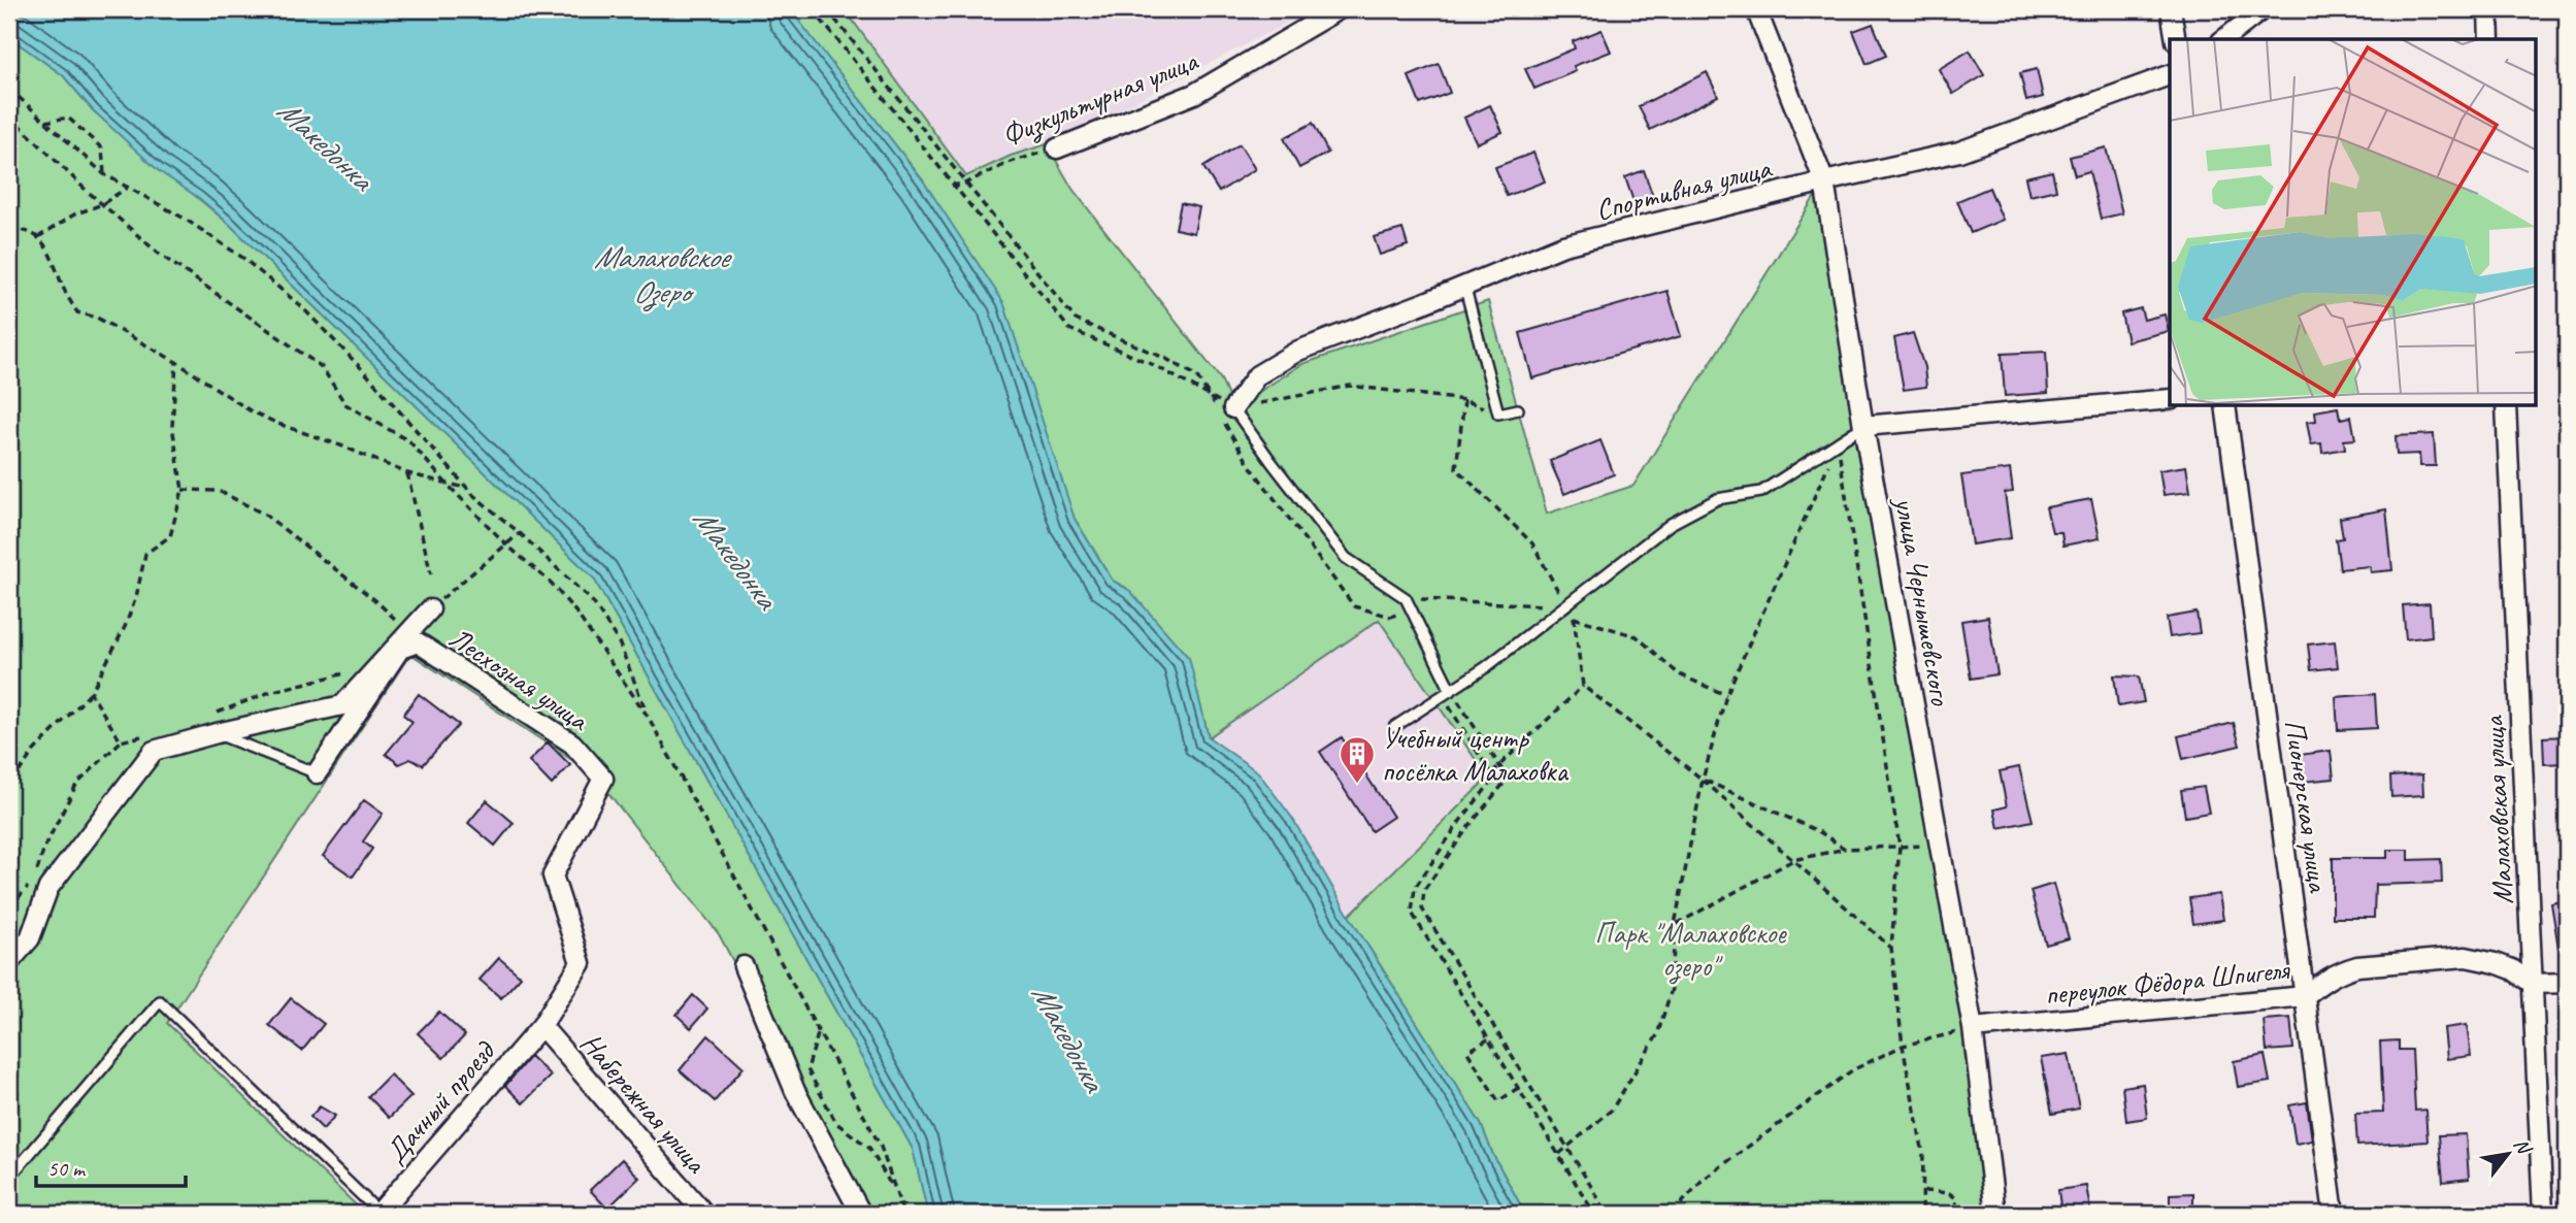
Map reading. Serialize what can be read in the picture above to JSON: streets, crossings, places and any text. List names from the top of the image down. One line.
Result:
{"streets":{"street":["Физкультурная улица","Спортивная улица","улица Чернышевского","Лесхозная улица","Пионерская улица","Малаховская улица","переулок Фёдора Шпигеля","Дачный проезд","Набережная улица"]},"crossings":[["Спортивная улица","улица Чернышевского"],["улица Чернышевского","переулок Фёдора Шпигеля"],["Лесхозная улица","Дачный проезд"],["Лесхозная улица","Набережная улица"],["Пионерская улица","переулок Фёдора Шпигеля"],["Малаховская улица","переулок Фёдора Шпигеля"],["Дачный проезд","Набережная улица"]],"water":["Македонка","Малаховское Озеро"],"parks":["Парк \"Малаховское озеро\""],"places":{"building":["Учебный центр посёлка Малаховка"]},"scale_bar":"50 m","north":"top right"}
